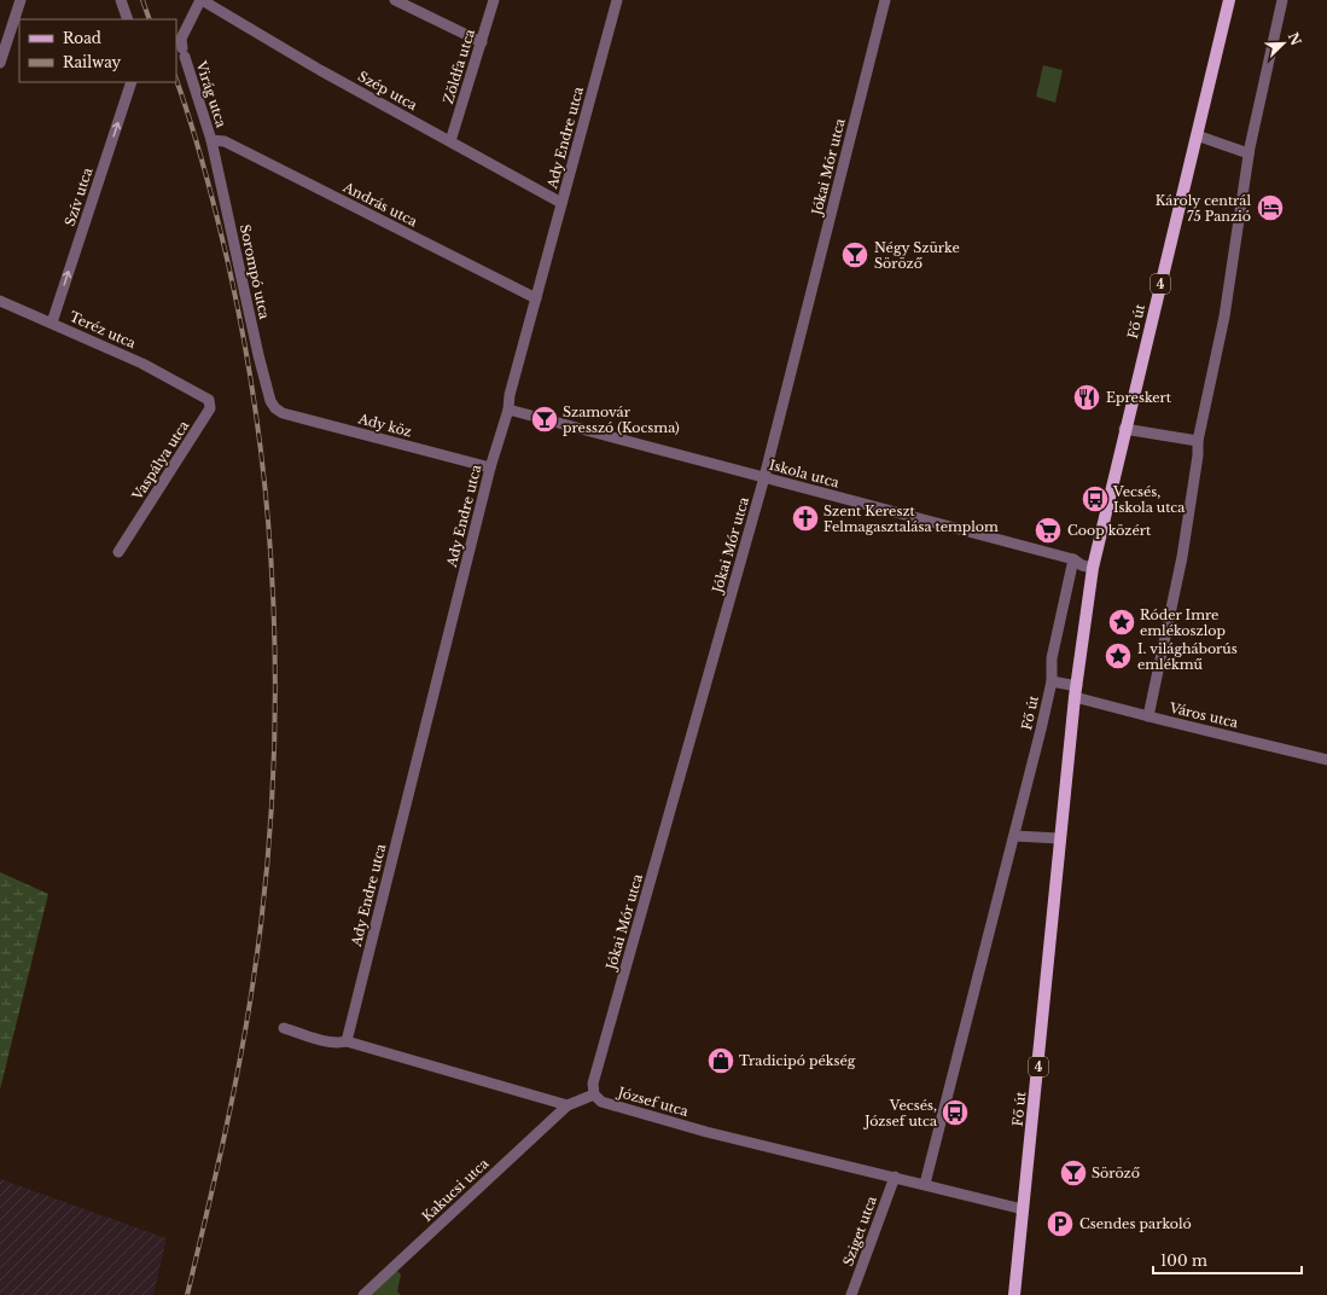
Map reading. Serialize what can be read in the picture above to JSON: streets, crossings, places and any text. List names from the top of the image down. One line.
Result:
{"streets":{"main road":["4","Fő út"],"street":["Zöldfa utca","Szép utca","Virág utca","Ady Endre utca","Jókai Mór utca","Szív utca","András utca","Sorompó utca","Teréz utca","Ady köz","Vaspálya utca","Iskola utca","Város utca","József utca","Kakucsi utca","Sziget utca"]},"crossings":[["Zöldfa utca","Szép utca"],["Szép utca","Virág utca"],["Szép utca","Ady Endre utca"],["Virág utca","András utca"],["Virág utca","Sorompó utca"],["Ady Endre utca","András utca"],["Ady Endre utca","Ady köz"],["Ady Endre utca","Iskola utca"],["Jókai Mór utca","Iskola utca"],["Jókai Mór utca","József utca"],["Szív utca","Teréz utca"],["András utca","Sorompó utca"],["Sorompó utca","Ady köz"],["Fő út","Iskola utca"],["Fő út","Város utca"],["Fő út","József utca"],["Teréz utca","Vaspálya utca"],["József utca","Sziget utca"]],"one_way":["Szív utca"],"places":{"hotel":["Károly centrál 75 Panzió"],"bar":["Négy Szürke Söröző","Szamovár presszó (Kocsma)","Söröző"],"restaurant":["Epreskert"],"bus stop":["Vecsés, Iskola utca","Vecsés, József utca"],"church":["Szent Kereszt Felmagasztalása templom"],"supermarket":["Coop közért"],"place":["Róder Imre emlékoszlop","I. világháborús emlékmű"],"shop":["Tradicipó pékség"],"parking":["Csendes parkoló"]},"legend":["Road","Railway"],"scale_bar":"100 m","north":"top right"}
